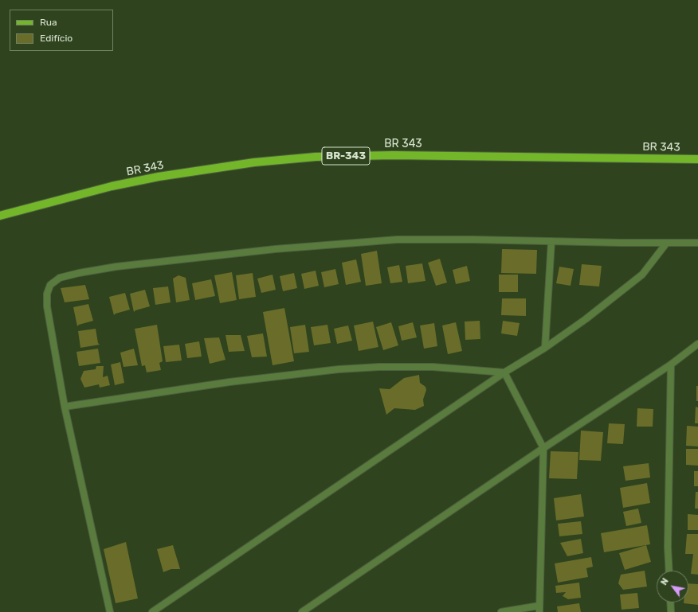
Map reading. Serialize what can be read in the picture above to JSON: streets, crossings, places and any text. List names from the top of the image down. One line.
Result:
{"streets":{"main road":["BR 343","BR-343"]},"legend":["Rua","Edifício"],"north":"top left"}
